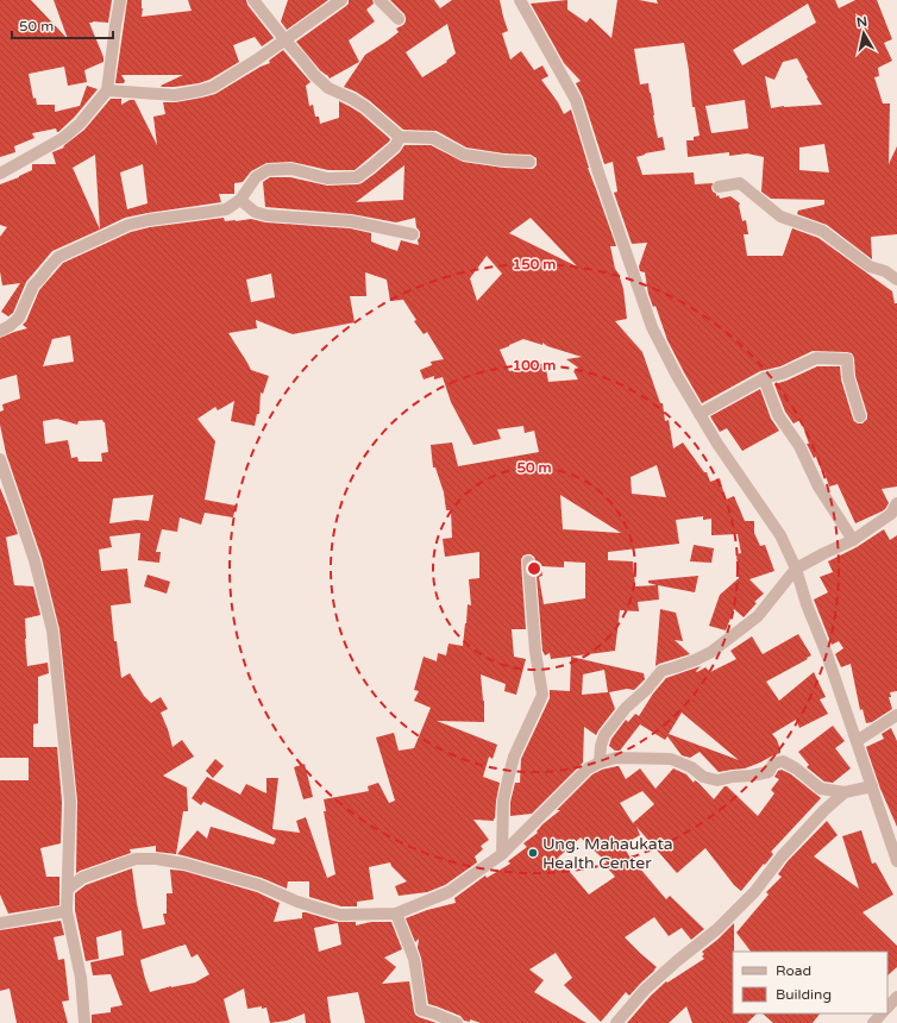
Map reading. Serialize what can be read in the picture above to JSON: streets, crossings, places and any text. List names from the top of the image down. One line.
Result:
{"places":["Ung. Mahaukata Health Center"],"legend":["Road","Building"],"scale_bar":"50 m","north":"top","rings":["150 m","100 m","50 m"]}
